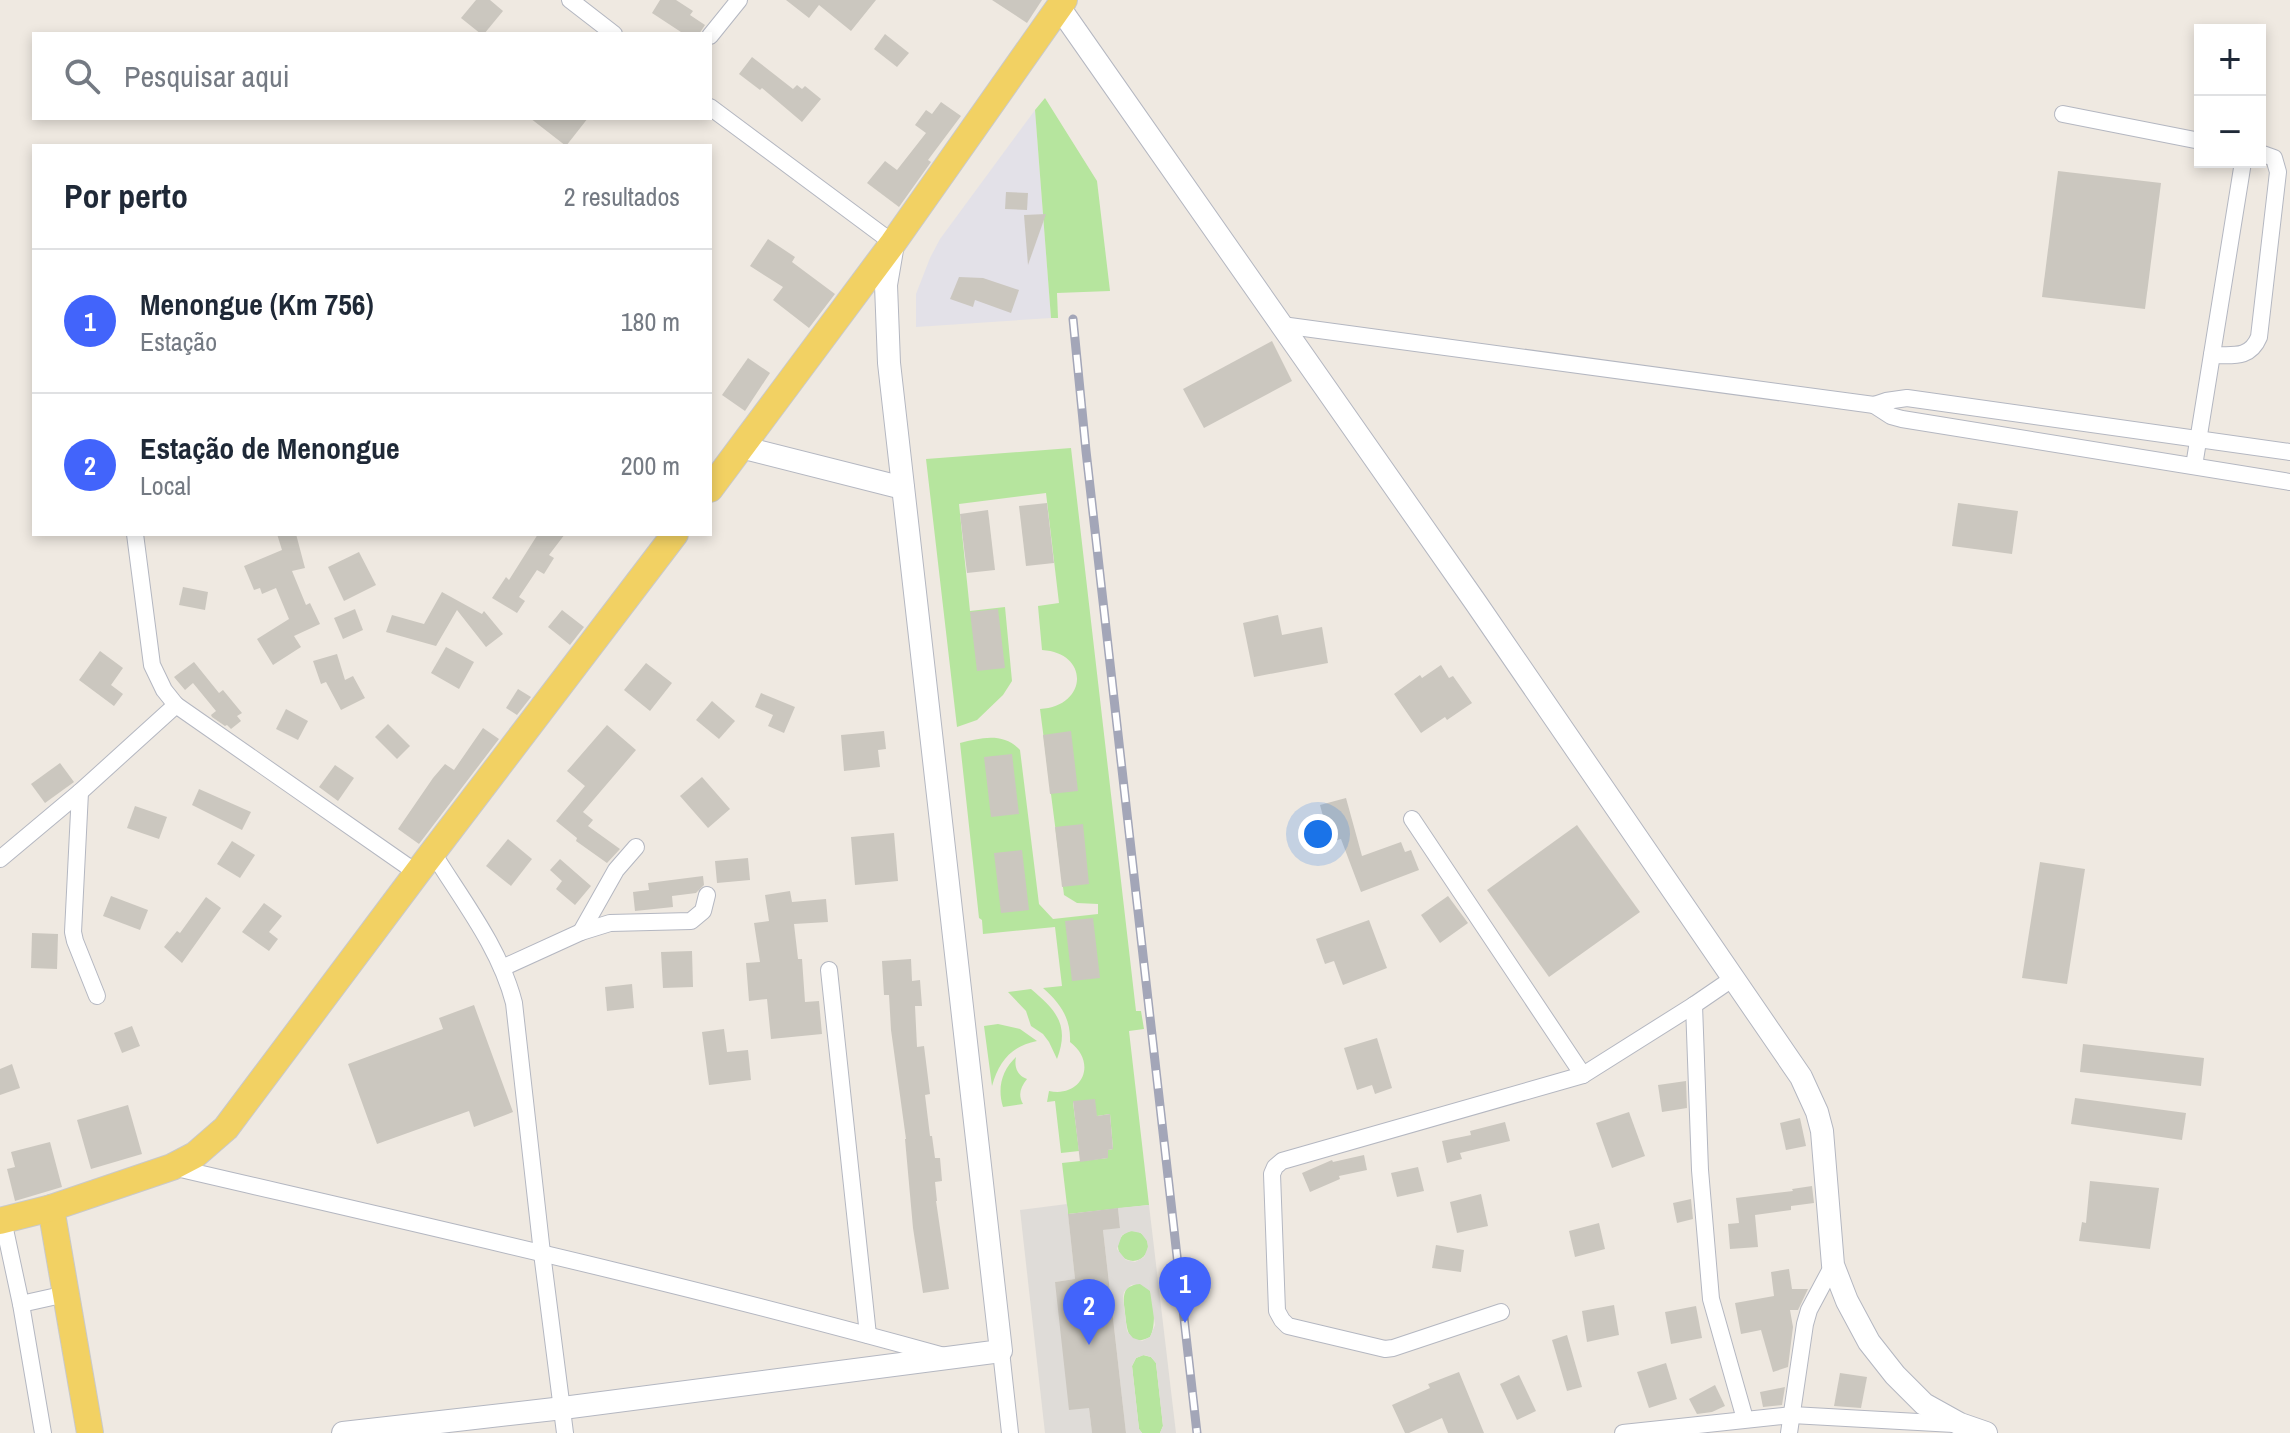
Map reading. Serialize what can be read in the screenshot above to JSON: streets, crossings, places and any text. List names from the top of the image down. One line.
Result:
{"page":{"map_buttons":["+","−"],"search":"Pesquisar aqui","heading":["Por perto","2 resultados"],"list":[{"mark":"1","name":"Menongue (Km 756)","note":"Estação","value":"180 m"},{"mark":"2","name":"Estação de Menongue","note":"Local","value":"200 m"}],"pins":["1","2"]}}
